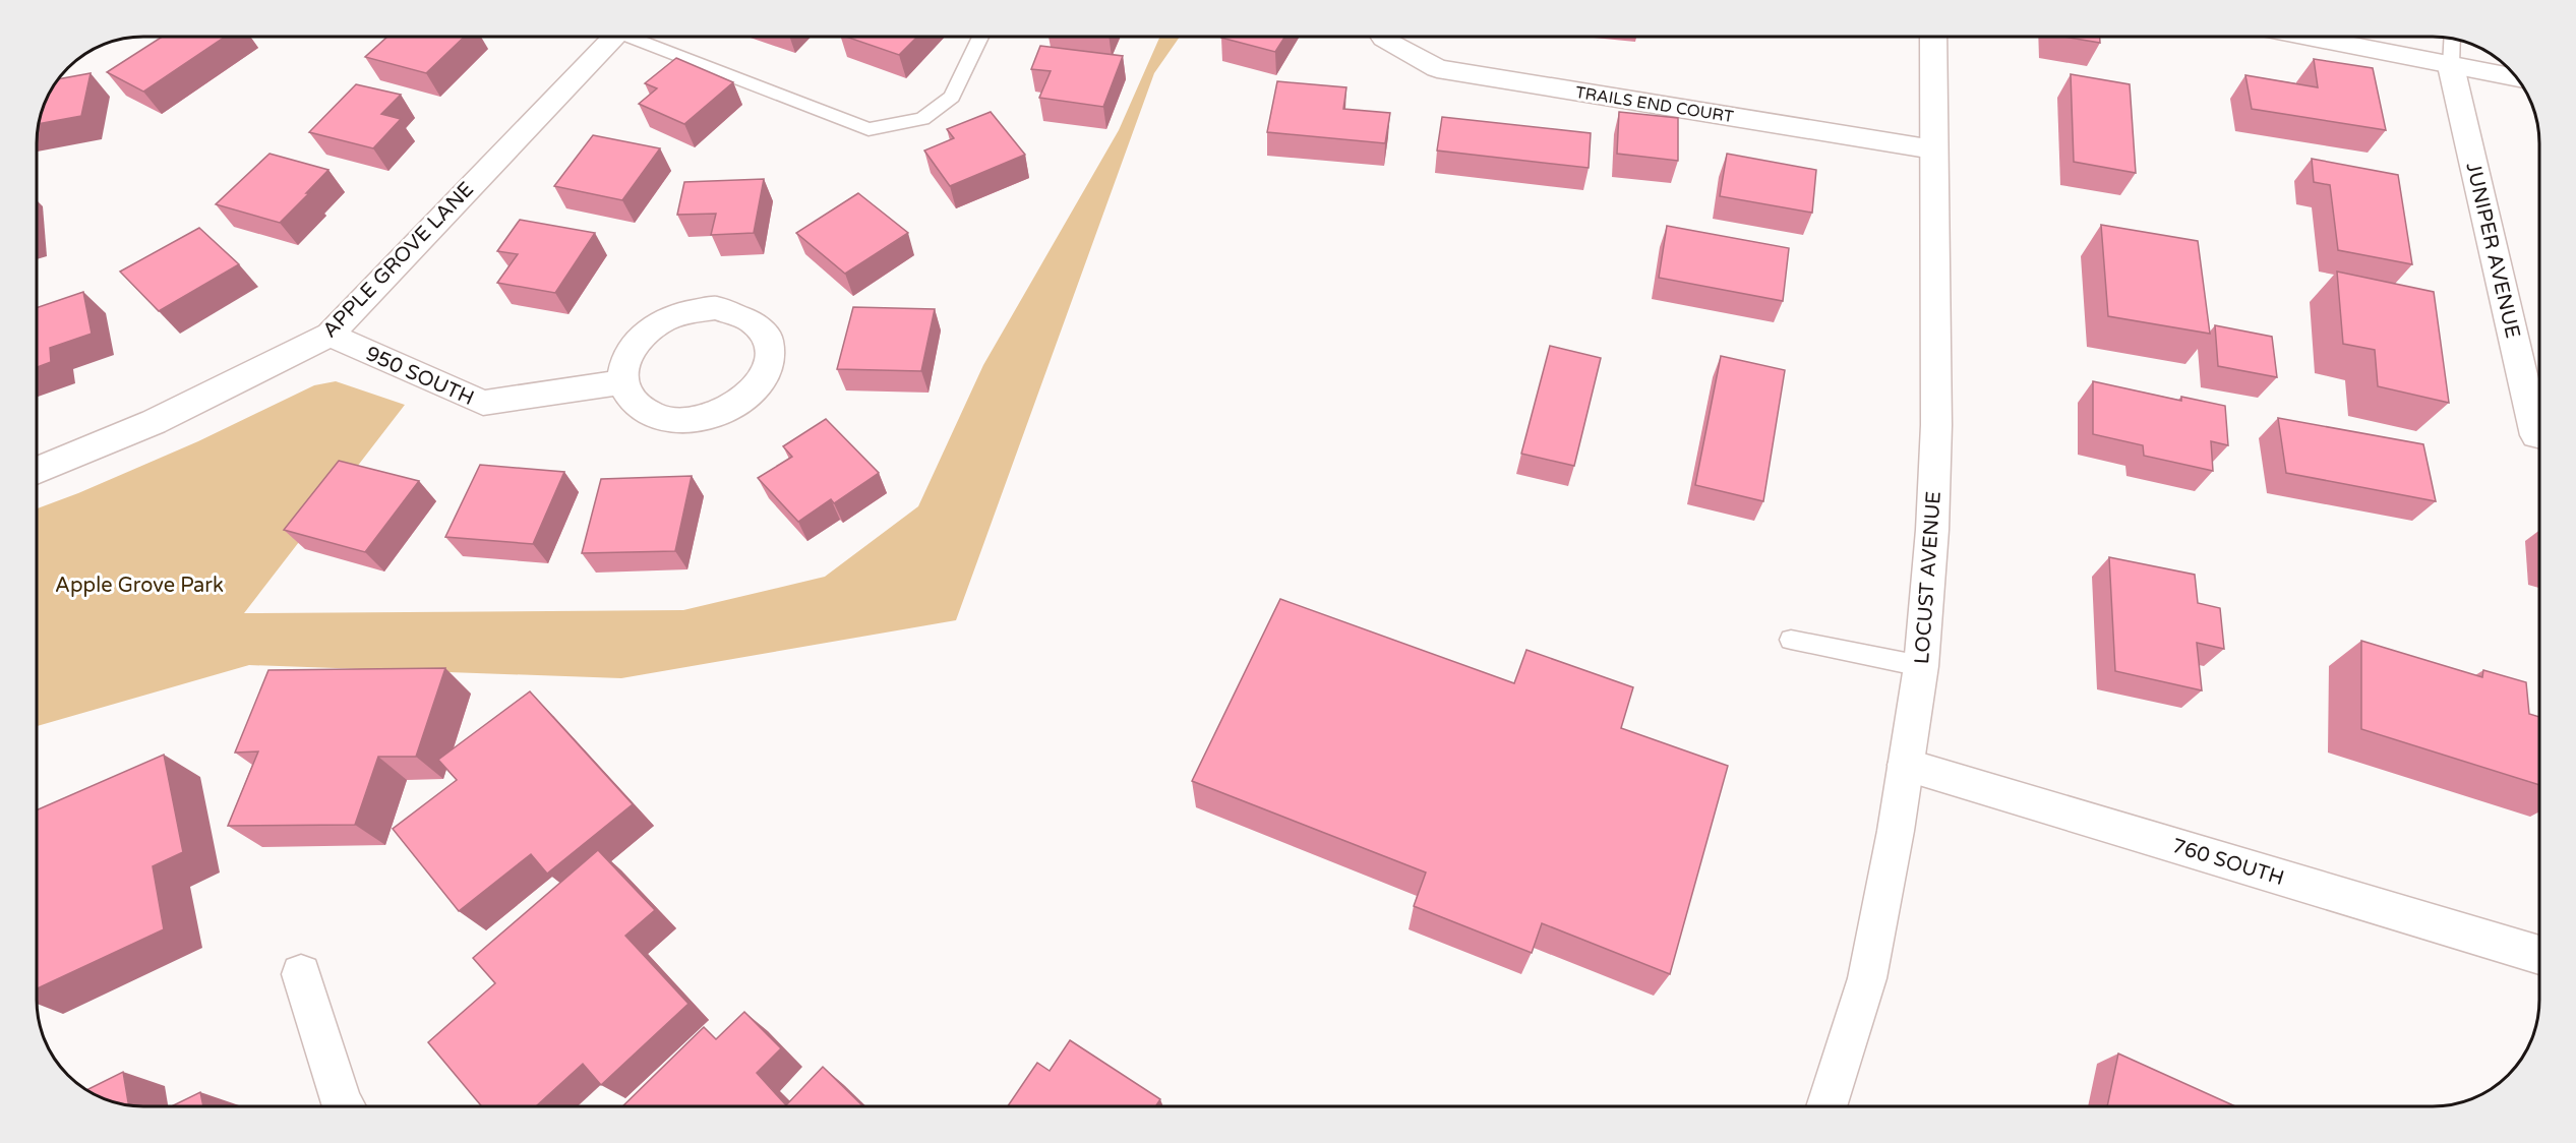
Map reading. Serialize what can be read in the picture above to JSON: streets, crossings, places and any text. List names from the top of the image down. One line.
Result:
{"streets":{"street":["TRAILS END COURT","JUNIPER AVENUE","APPLE GROVE LANE","950 SOUTH","LOCUST AVENUE","760 SOUTH"]},"crossings":[["TRAILS END COURT","LOCUST AVENUE"],["APPLE GROVE LANE","950 SOUTH"],["LOCUST AVENUE","760 SOUTH"]],"parks":["Apple Grove Park"]}
